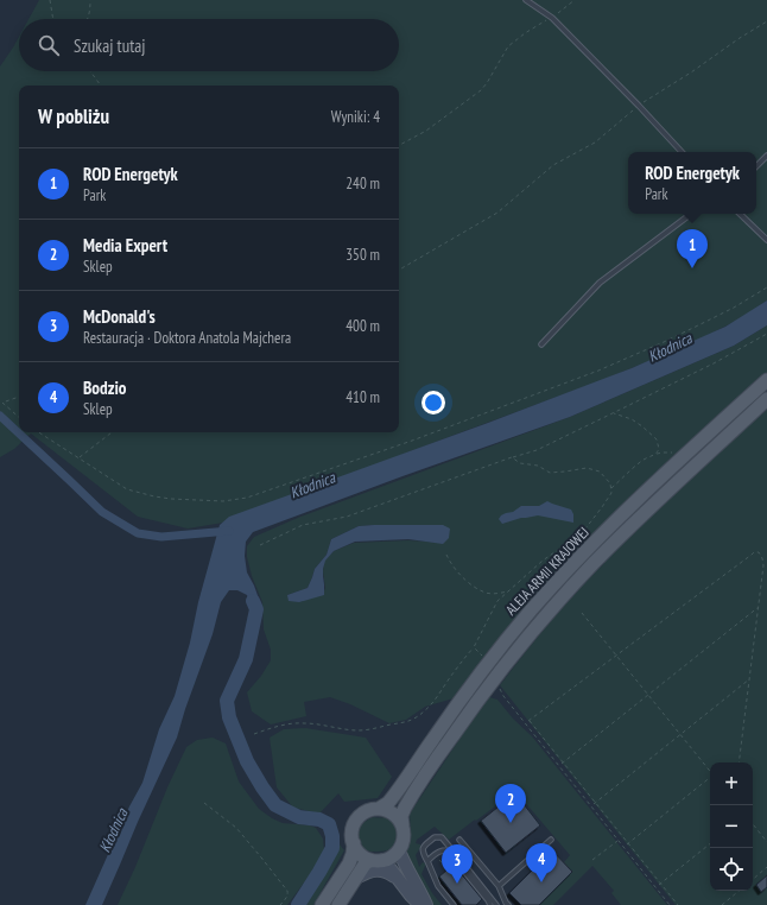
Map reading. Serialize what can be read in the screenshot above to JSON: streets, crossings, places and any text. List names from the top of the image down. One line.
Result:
{"streets":{"main road":["ALEJA ARMII KRAJOWEJ"]},"water":["Kłodnica"],"page":{"search":"Szukaj tutaj","heading":["W pobliżu","Wyniki: 4"],"list":[{"mark":"1","name":"ROD Energetyk","note":"Park","value":"240 m"},{"mark":"2","name":"Media Expert","note":"Sklep","value":"350 m"},{"mark":"3","name":"McDonald's","note":"Restauracja · Doktora Anatola Majchera","value":"400 m"},{"mark":"4","name":"Bodzio","note":"Sklep","value":"410 m"}],"popup":["ROD Energetyk","Park"],"pins":["1","2","4","3"],"map_buttons":["+","−"]}}
